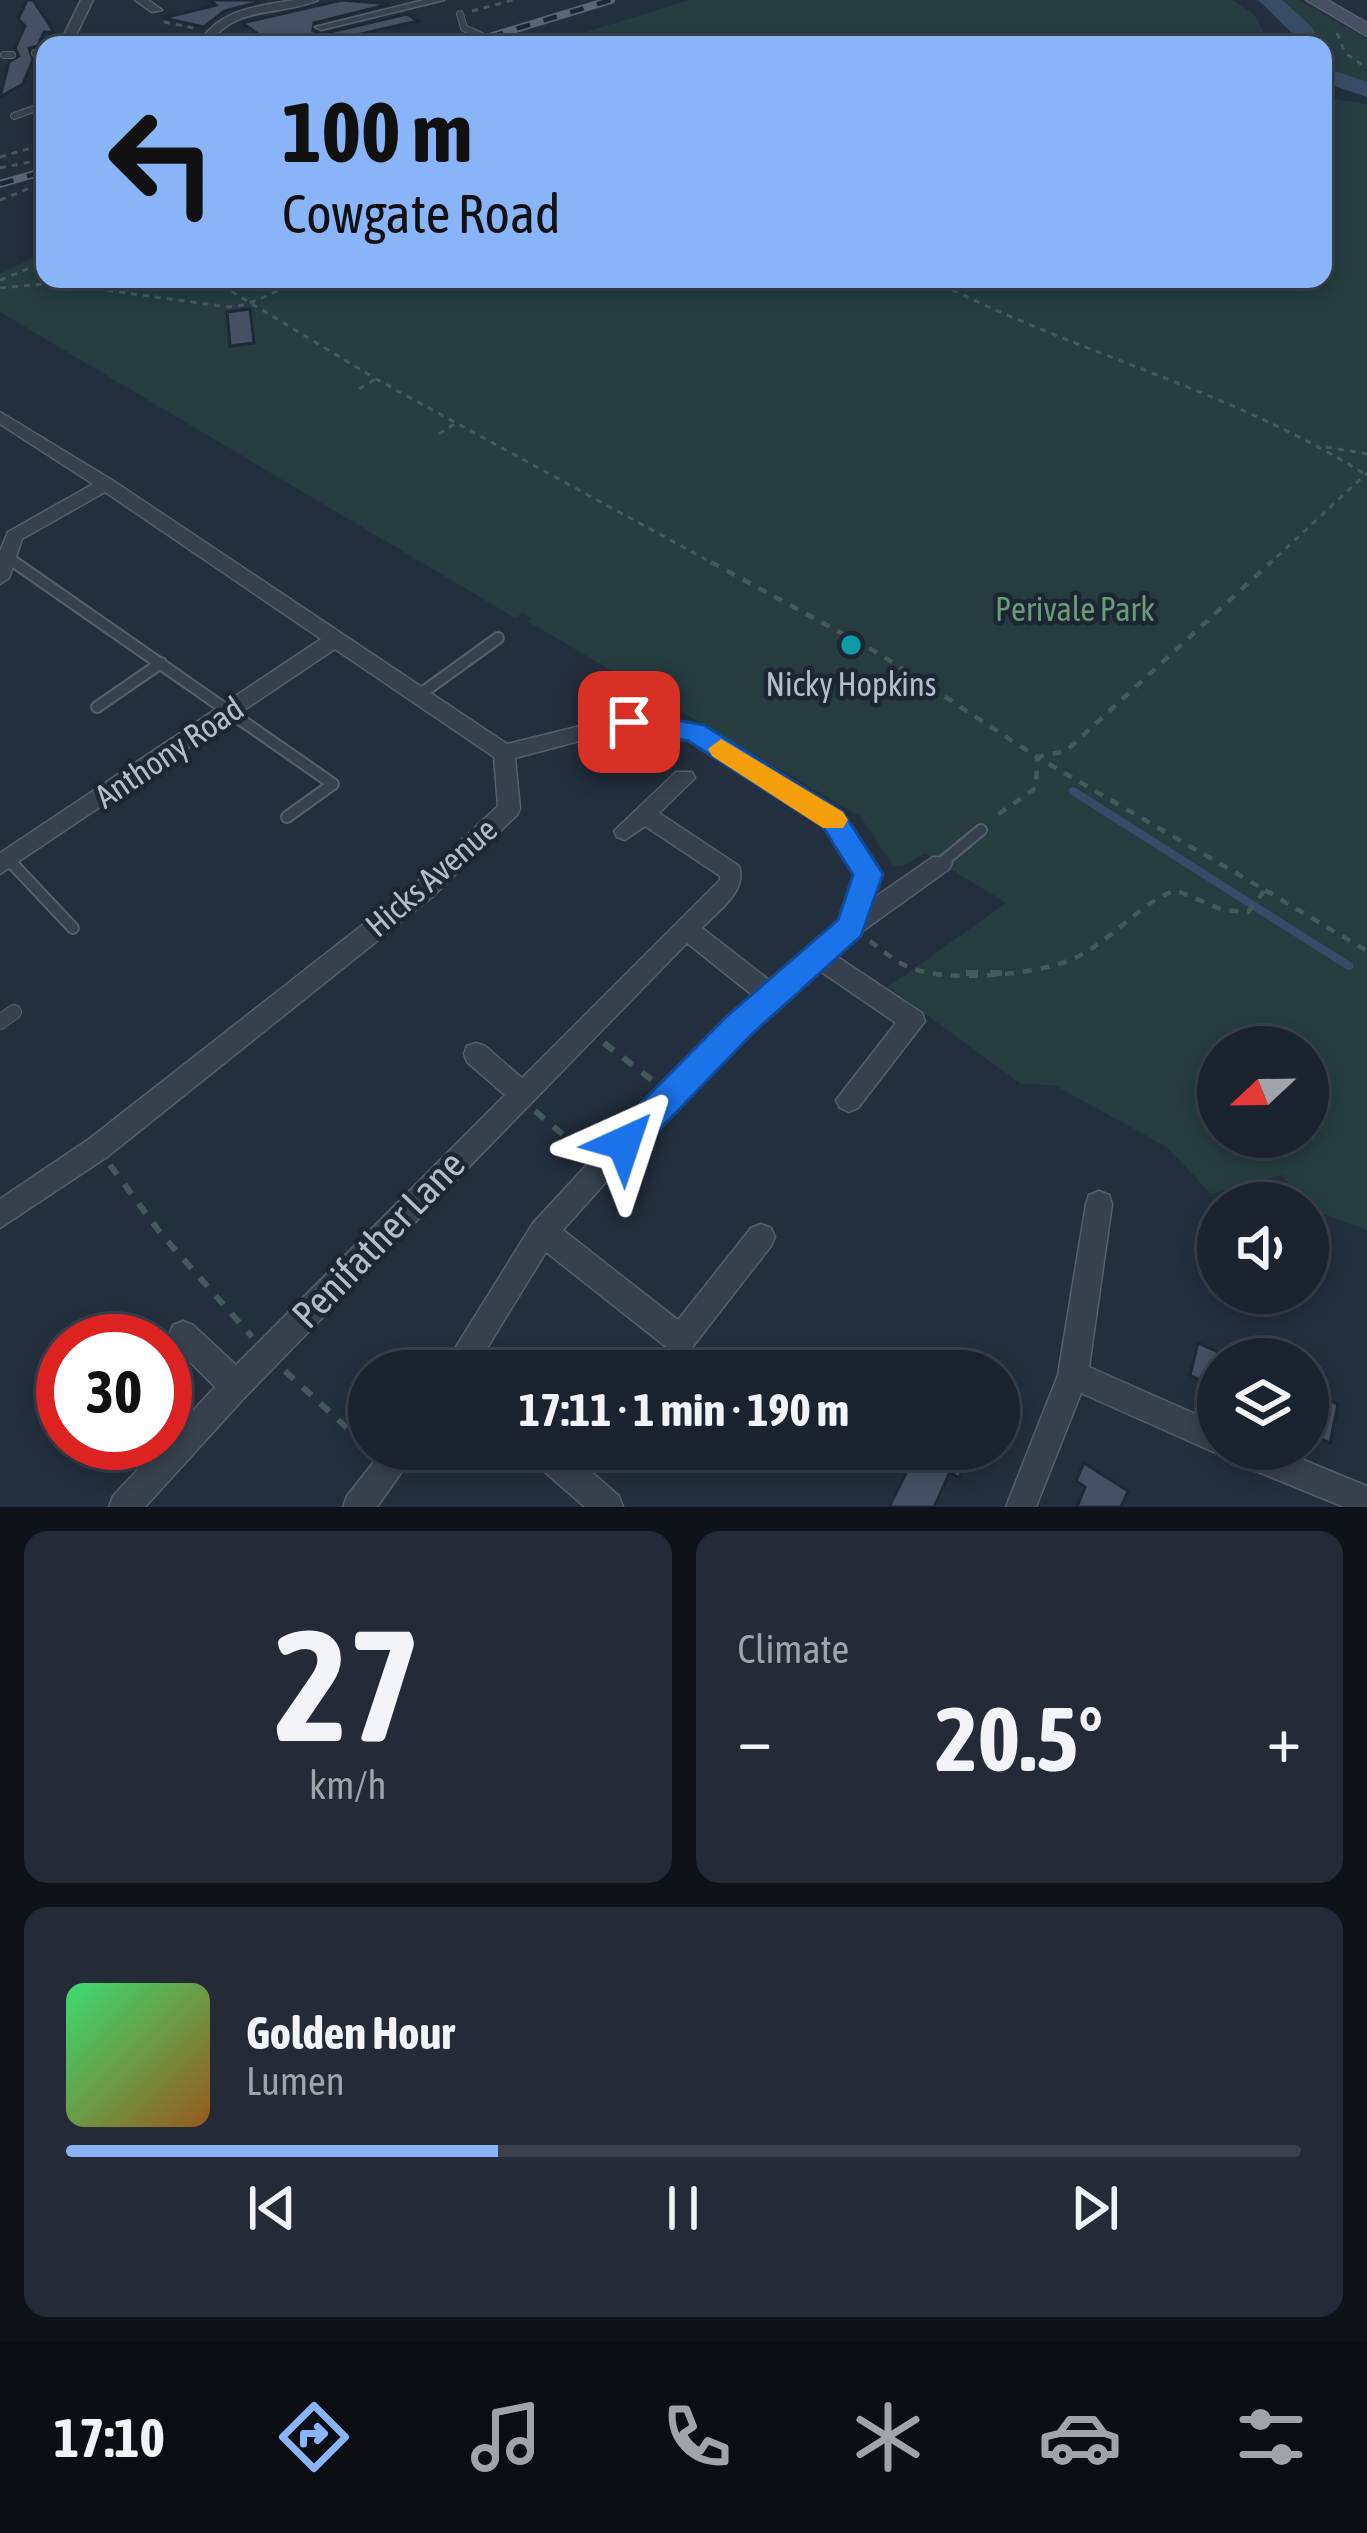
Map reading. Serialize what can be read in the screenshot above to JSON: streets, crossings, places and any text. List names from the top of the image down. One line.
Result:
{"streets":{"street":["Anthony Road","Hicks Avenue","Penifather Lane"]},"parks":["Perivale Park"],"places":["Nicky Hopkins"],"north":"left","page":{"turn":["100 m","Cowgate Road"],"limit":"30","trip":"17:11 · 1 min · 190 m","tile":[["27","km/h"],"Climate"],"heat":["−","20.5°","+"],"song":["Golden Hour","Lumen"],"tabs":"17:10"}}
